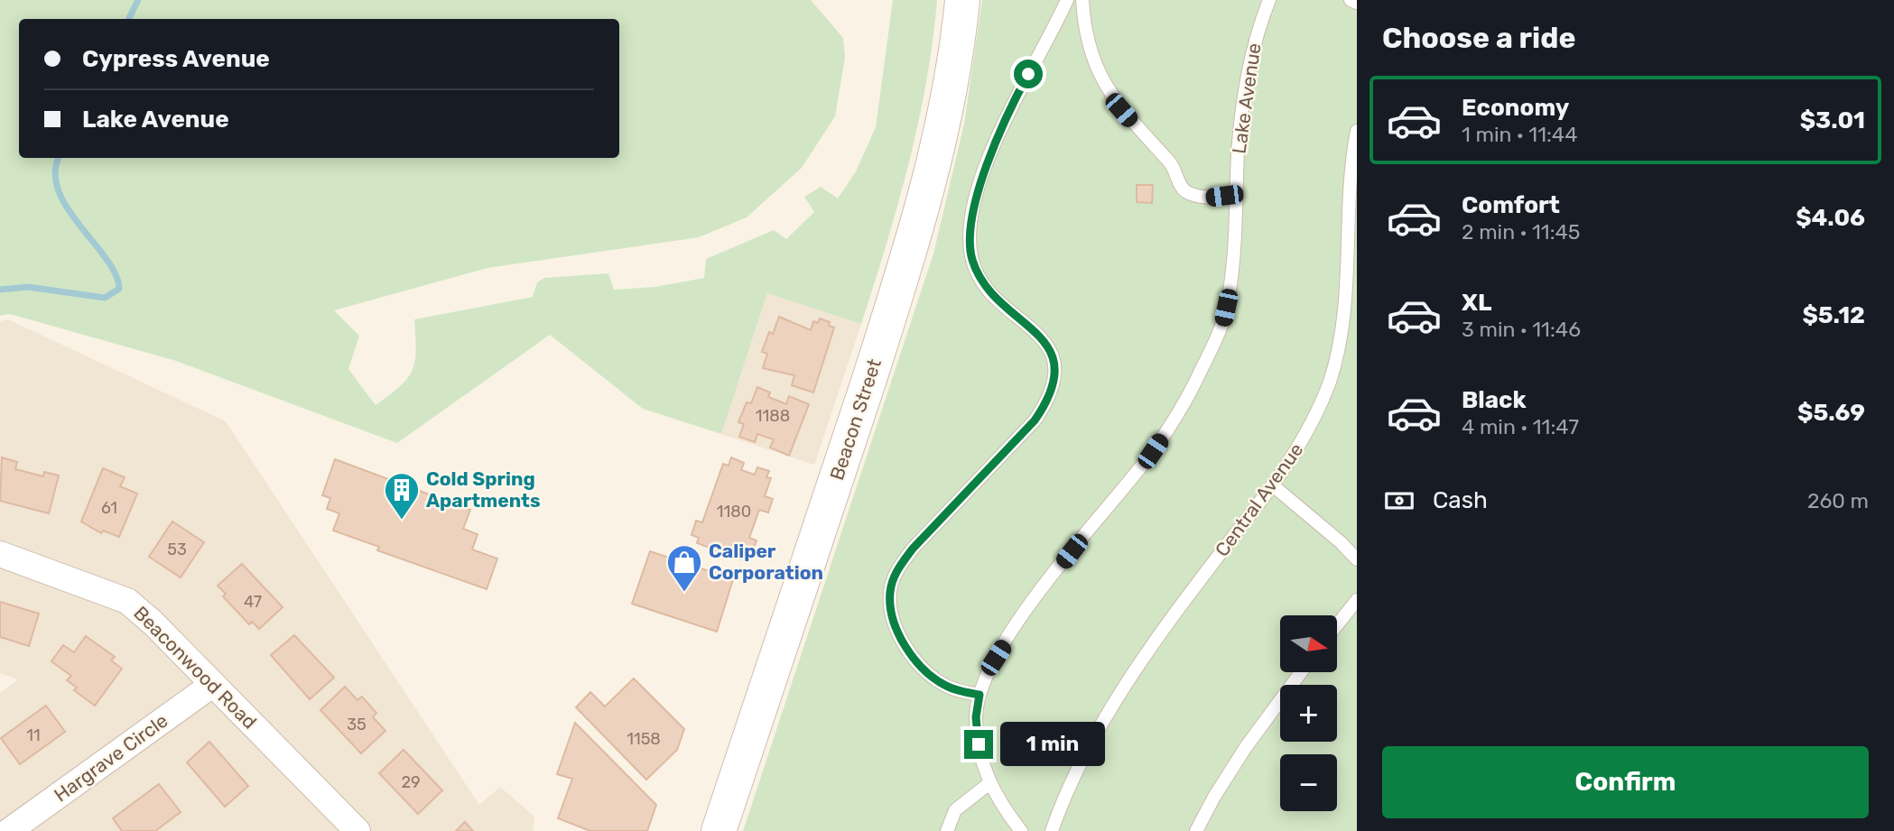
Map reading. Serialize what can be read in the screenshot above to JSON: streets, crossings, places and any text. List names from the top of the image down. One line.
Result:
{"streets":{"main road":["Beacon Street"],"street":["Beaconwood Road","Hargrave Circle"],"lane":["Lake Avenue","Central Avenue"]},"crossings":[["Beaconwood Road","Hargrave Circle"]],"places":{"building":["Cold Spring Apartments"],"shop":["Caliper Corporation"]},"house_numbers":["1188","61","1180","53","47","35","11","1158","29"],"north":"right","page":{"heading":"Choose a ride","banner":["Cypress Avenue","Lake Avenue"],"list":[{"name":"Economy","note":"1 min · 11:44","value":"$3.01"},{"name":"Comfort","note":"2 min · 11:45","value":"$4.06"},{"name":"XL","note":"3 min · 11:46","value":"$5.12"},{"name":"Black","note":"4 min · 11:47","value":"$5.69"}],"pay":["Cash","260 m"],"map_buttons":["+","−"],"bubble":"1 min","buttons":"Confirm"}}
